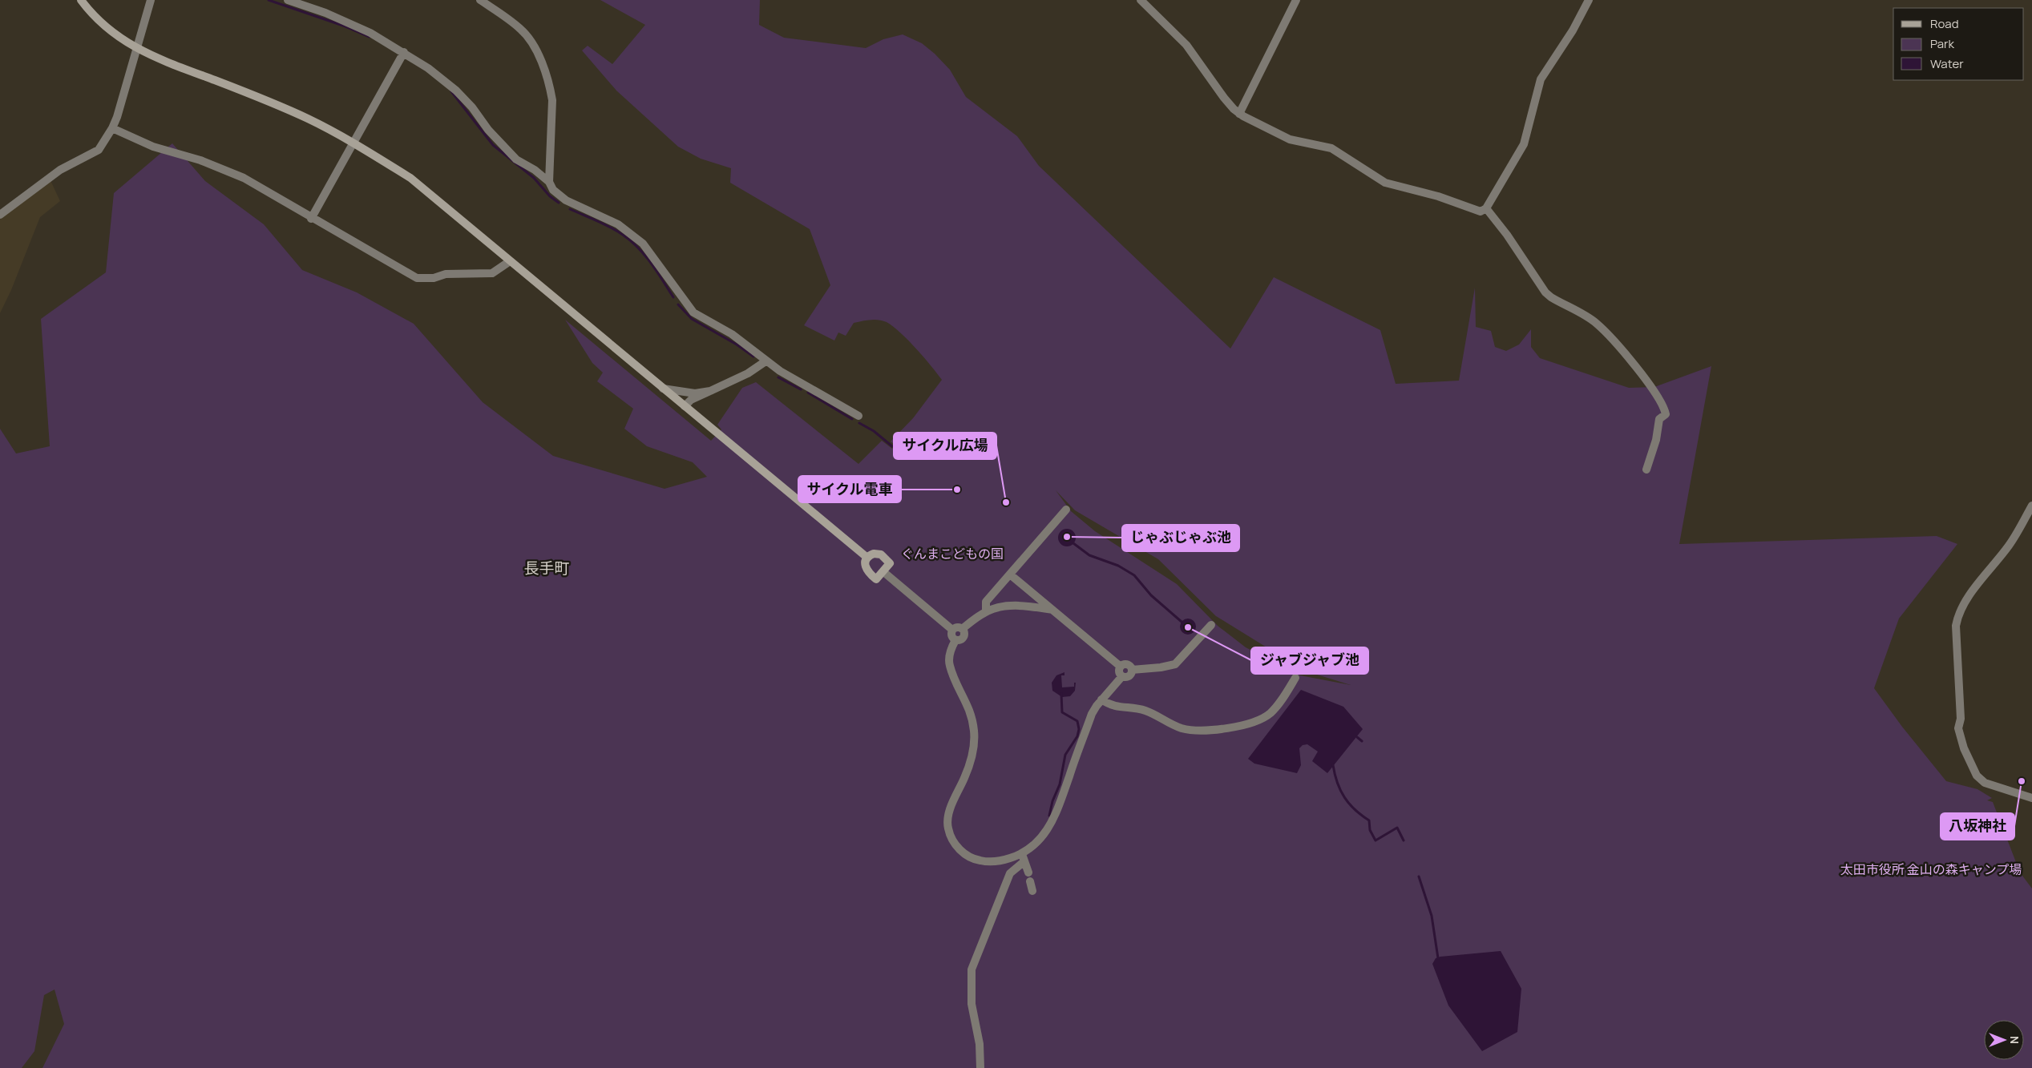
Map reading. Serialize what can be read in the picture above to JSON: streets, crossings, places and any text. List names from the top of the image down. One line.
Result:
{"districts":["長手町"],"parks":["ぐんまこどもの国","太田市役所 金山の森キャンプ場"],"places":["サイクル電車","サイクル広場","じゃぶじゃぶ池","ジャブジャブ池","八坂神社"],"legend":["Road","Park","Water"],"north":"right"}
